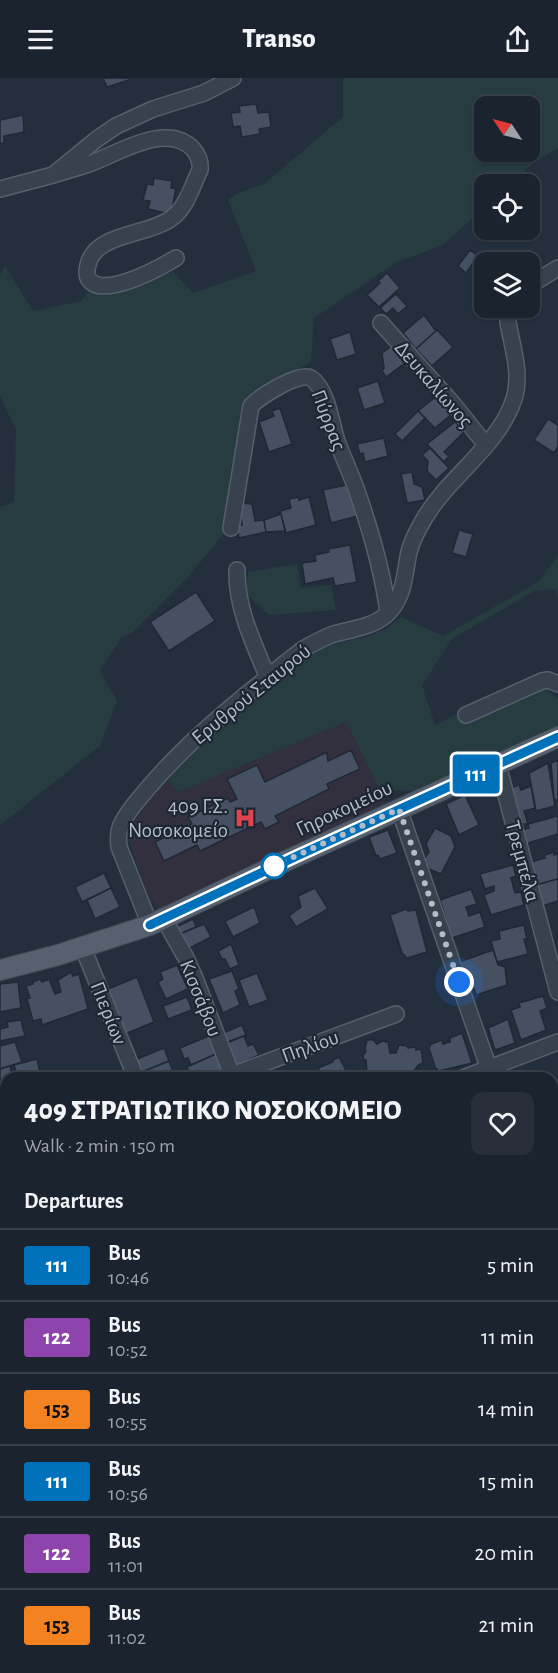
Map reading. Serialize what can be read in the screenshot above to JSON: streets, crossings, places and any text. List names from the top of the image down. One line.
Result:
{"streets":{"main road":["Γηροκομείου"],"street":["Δευκαλίωνος","Πύρρας","Ερυθρού Σταυρού","Τρεμπέλα","Κισσάβου","Πιερίων","Πηλίου"]},"crossings":[["Πύρρας","Ερυθρού Σταυρού"],["Ερυθρού Σταυρού","Γηροκομείου"],["Ερυθρού Σταυρού","Κισσάβου"],["Γηροκομείου","Τρεμπέλα"],["Γηροκομείου","Κισσάβου"],["Γηροκομείου","Πιερίων"]],"places":{"hospital":["409 Γ.Σ. Νοσοκομείο"]},"lines":["bus line 111"],"north":"top left","page":{"header":"Transo","on_map":"111","heading":[["409 ΣΤΡΑΤΙΩΤΙΚΟ ΝΟΣΟΚΟΜΕΙΟ","Walk · 2 min · 150 m"],"Departures"],"list":[{"mark":"111","name":"Bus","note":"10:46","value":"5 min"},{"mark":"122","name":"Bus","note":"10:52","value":"11 min"},{"mark":"153","name":"Bus","note":"10:55","value":"14 min"},{"mark":"111","name":"Bus","note":"10:56","value":"15 min"},{"mark":"122","name":"Bus","note":"11:01","value":"20 min"},{"mark":"153","name":"Bus","note":"11:02","value":"21 min"}]}}
